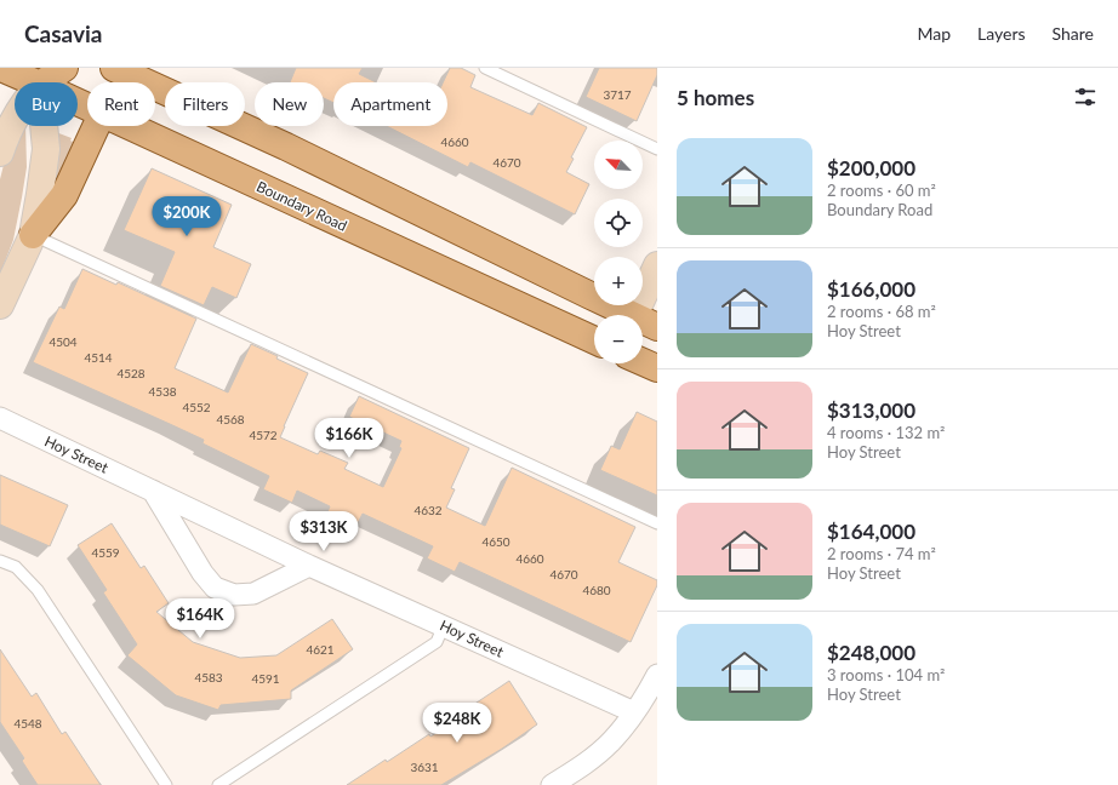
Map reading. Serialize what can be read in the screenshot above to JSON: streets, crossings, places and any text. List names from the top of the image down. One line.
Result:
{"streets":{"main road":["Boundary Road"],"street":["Hoy Street"]},"house_numbers":["3717","4660","4670","4504","4514","4528","4538","4552","4568","4572","4632","4650","4559","4660","4670","4680","4621","4583","4591","4548","3631"],"north":"top left","page":{"header":"Casavia","nav":["Map","Layers","Share"],"heading":"5 homes","chip":["Buy","Rent","Filters","New","Apartment"],"list":[{"name":"$200,000","note":"2 rooms · 60 m² · Boundary Road"},{"name":"$166,000","note":"2 rooms · 68 m² · Hoy Street"},{"name":"$313,000","note":"4 rooms · 132 m² · Hoy Street"},{"name":"$164,000","note":"2 rooms · 74 m² · Hoy Street"},{"name":"$248,000","note":"3 rooms · 104 m² · Hoy Street"}],"map_buttons":["+","−"],"price":["$200K","$166K","$313K","$164K","$248K"]}}
